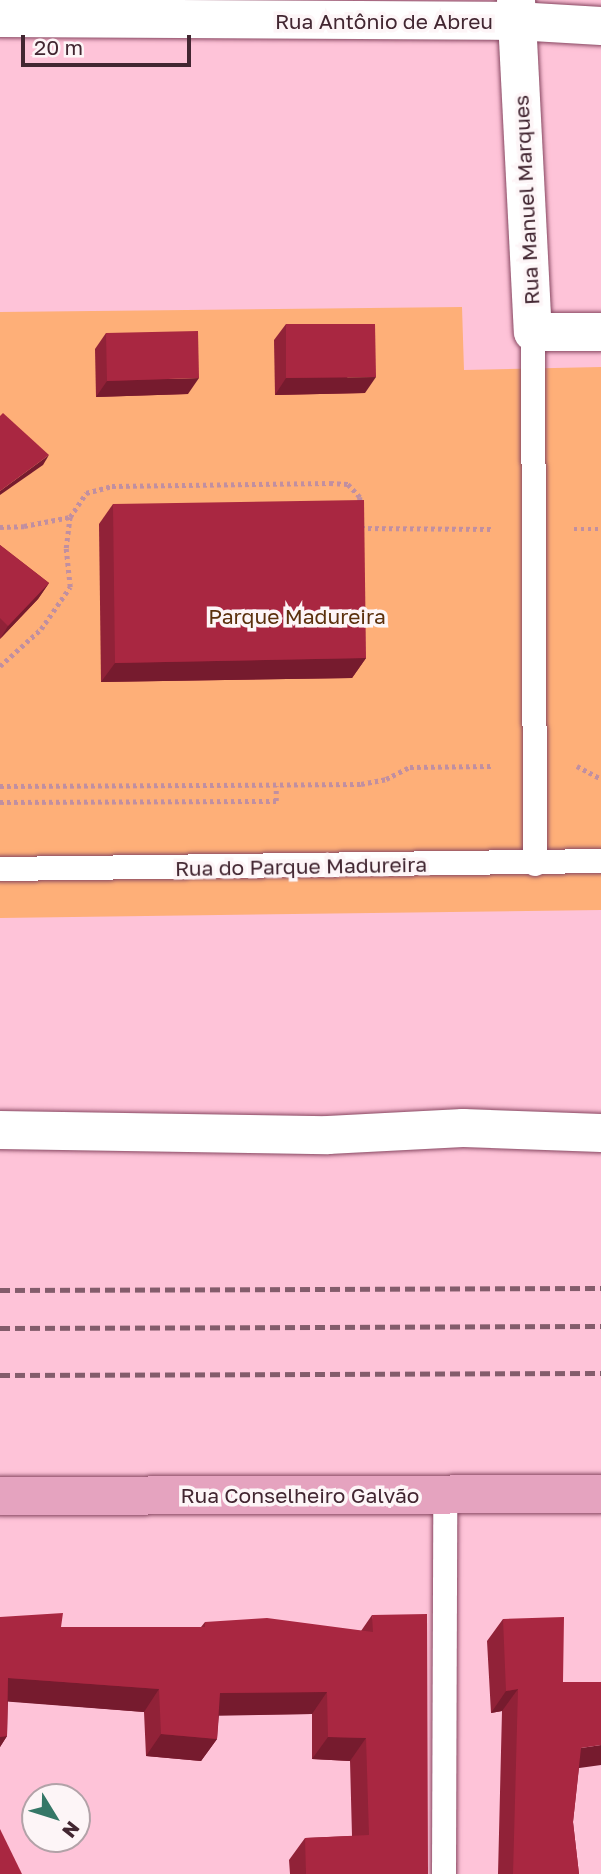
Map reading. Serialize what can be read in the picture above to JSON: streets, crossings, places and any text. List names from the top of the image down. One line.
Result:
{"streets":{"main road":["Rua Conselheiro Galvão"],"street":["Rua Antônio de Abreu","Rua Manuel Marques"],"lane":["Rua do Parque Madureira"]},"crossings":[["Rua Antônio de Abreu","Rua Manuel Marques"]],"parks":["Parque Madureira"],"scale_bar":"20 m","north":"bottom right"}
